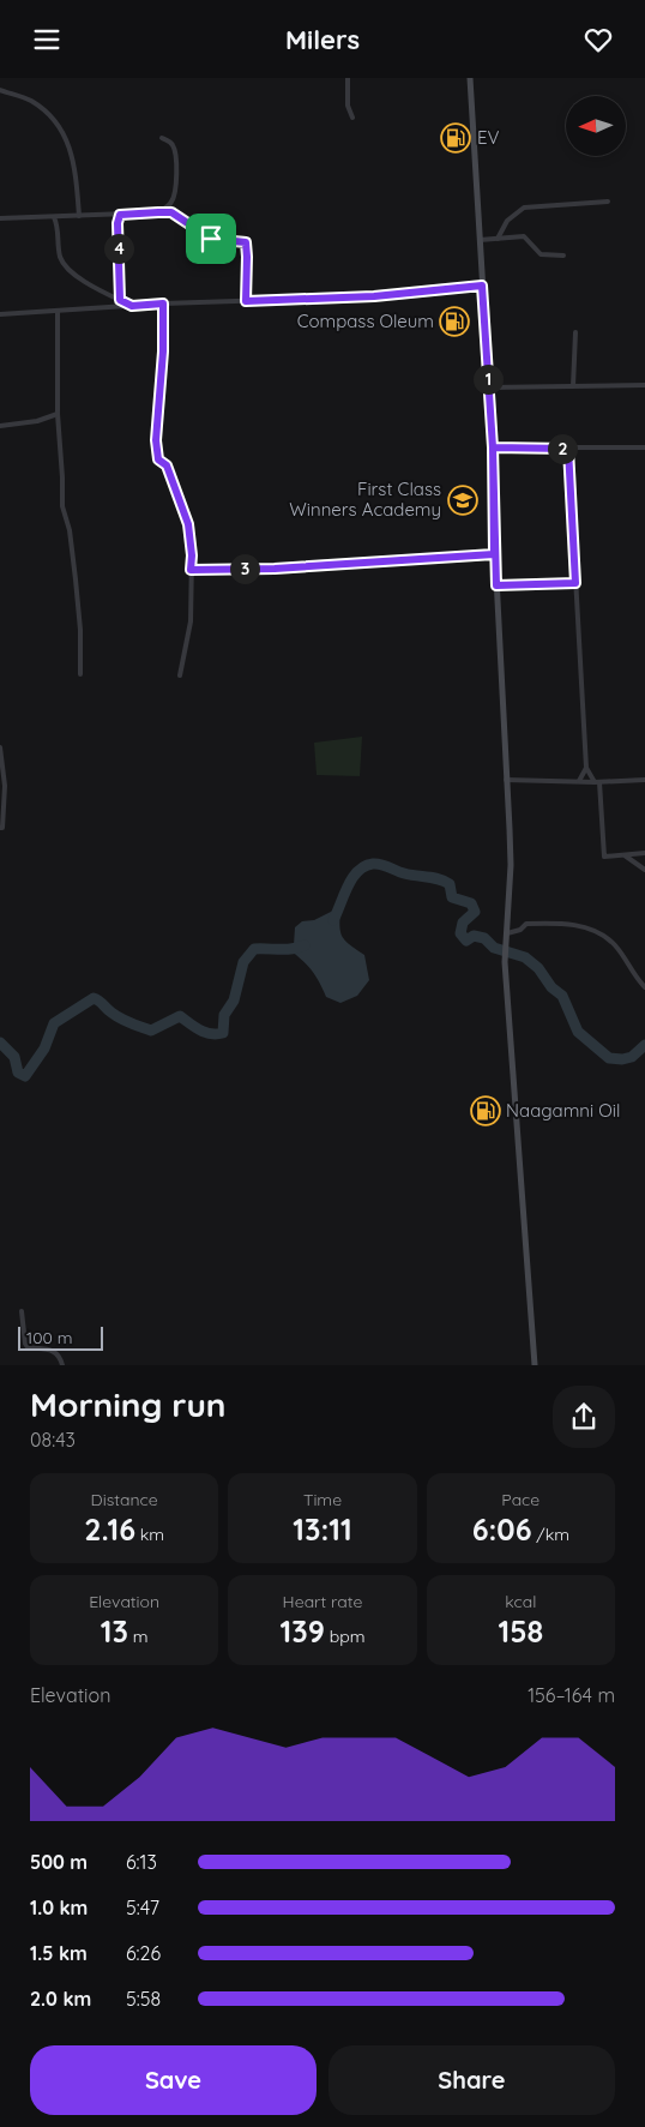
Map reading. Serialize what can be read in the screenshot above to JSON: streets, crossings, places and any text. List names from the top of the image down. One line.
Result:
{"places":{"fuel station":["EV","Compass Oleum","Naagamni Oil"],"school or university":["First Class Winners Academy"]},"scale_bar":"100 m","north":"left","page":{"header":"Milers","pins":["4","1","2","3"],"scale":"100 m","heading":["Morning run","08:43"],"stats":[["Distance","2.16 km"],["Time","13:11"],["Pace","6:06 /km"],["Elevation","13 m"],["Heart rate","139 bpm"],["kcal","158"]],"chart":["Elevation","156–164 m"],"list":[{"name":"500 m","note":"6:13"},{"name":"1.0 km","note":"5:47"},{"name":"1.5 km","note":"6:26"},{"name":"2.0 km","note":"5:58"}],"buttons":["Save","Share"]}}
